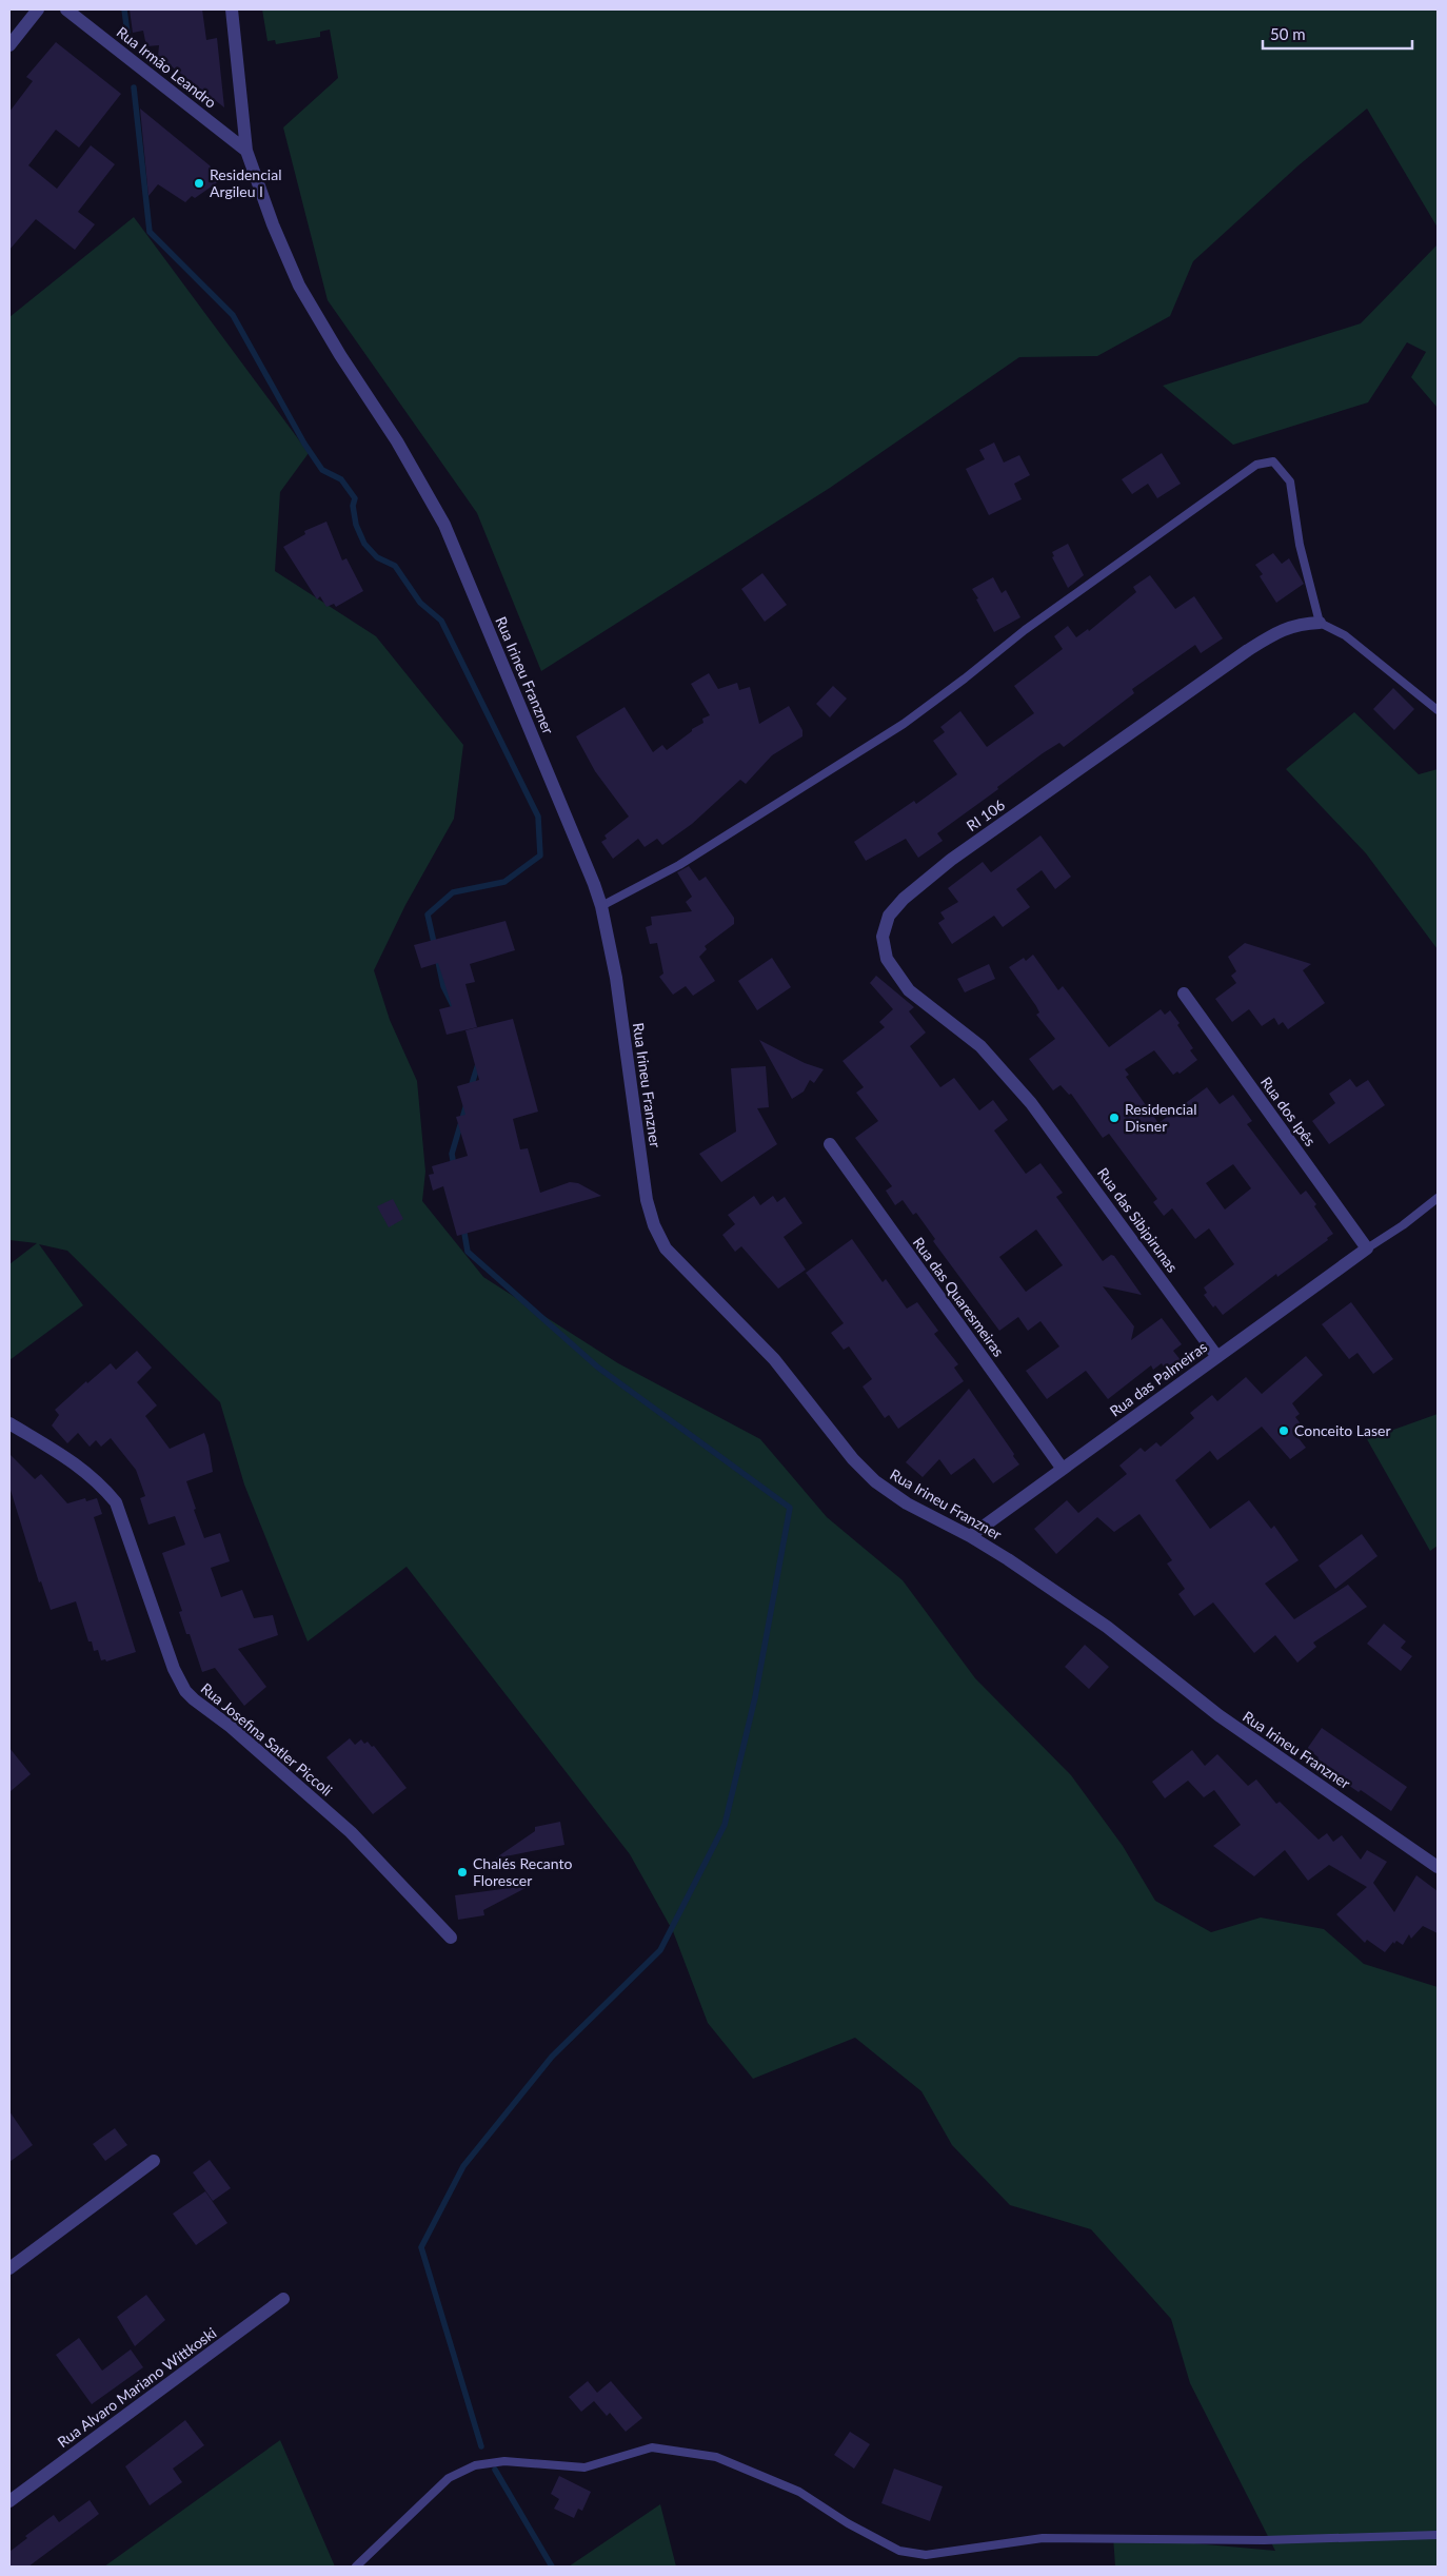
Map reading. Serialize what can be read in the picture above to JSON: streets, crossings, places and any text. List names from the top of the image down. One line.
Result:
{"streets":{"street":["Rua Irmão Leandro","Rua Irineu Franzner","RI 106","Rua dos Ipês","Rua das Sibipirunas","Rua das Quaresmeiras","Rua das Palmeiras","Rua Josefina Satler Piccoli","Rua Alvaro Mariano Wittkoski"]},"crossings":[["Rua Irmão Leandro","Rua Irineu Franzner"],["Rua Irineu Franzner","Rua das Palmeiras"],["RI 106","Rua das Sibipirunas"],["Rua dos Ipês","Rua das Palmeiras"],["Rua das Sibipirunas","Rua das Palmeiras"],["Rua das Quaresmeiras","Rua das Palmeiras"]],"places":["Residencial Argileu I","Residencial Disner","Conceito Laser","Chalés Recanto Florescer"],"scale_bar":"50 m"}
